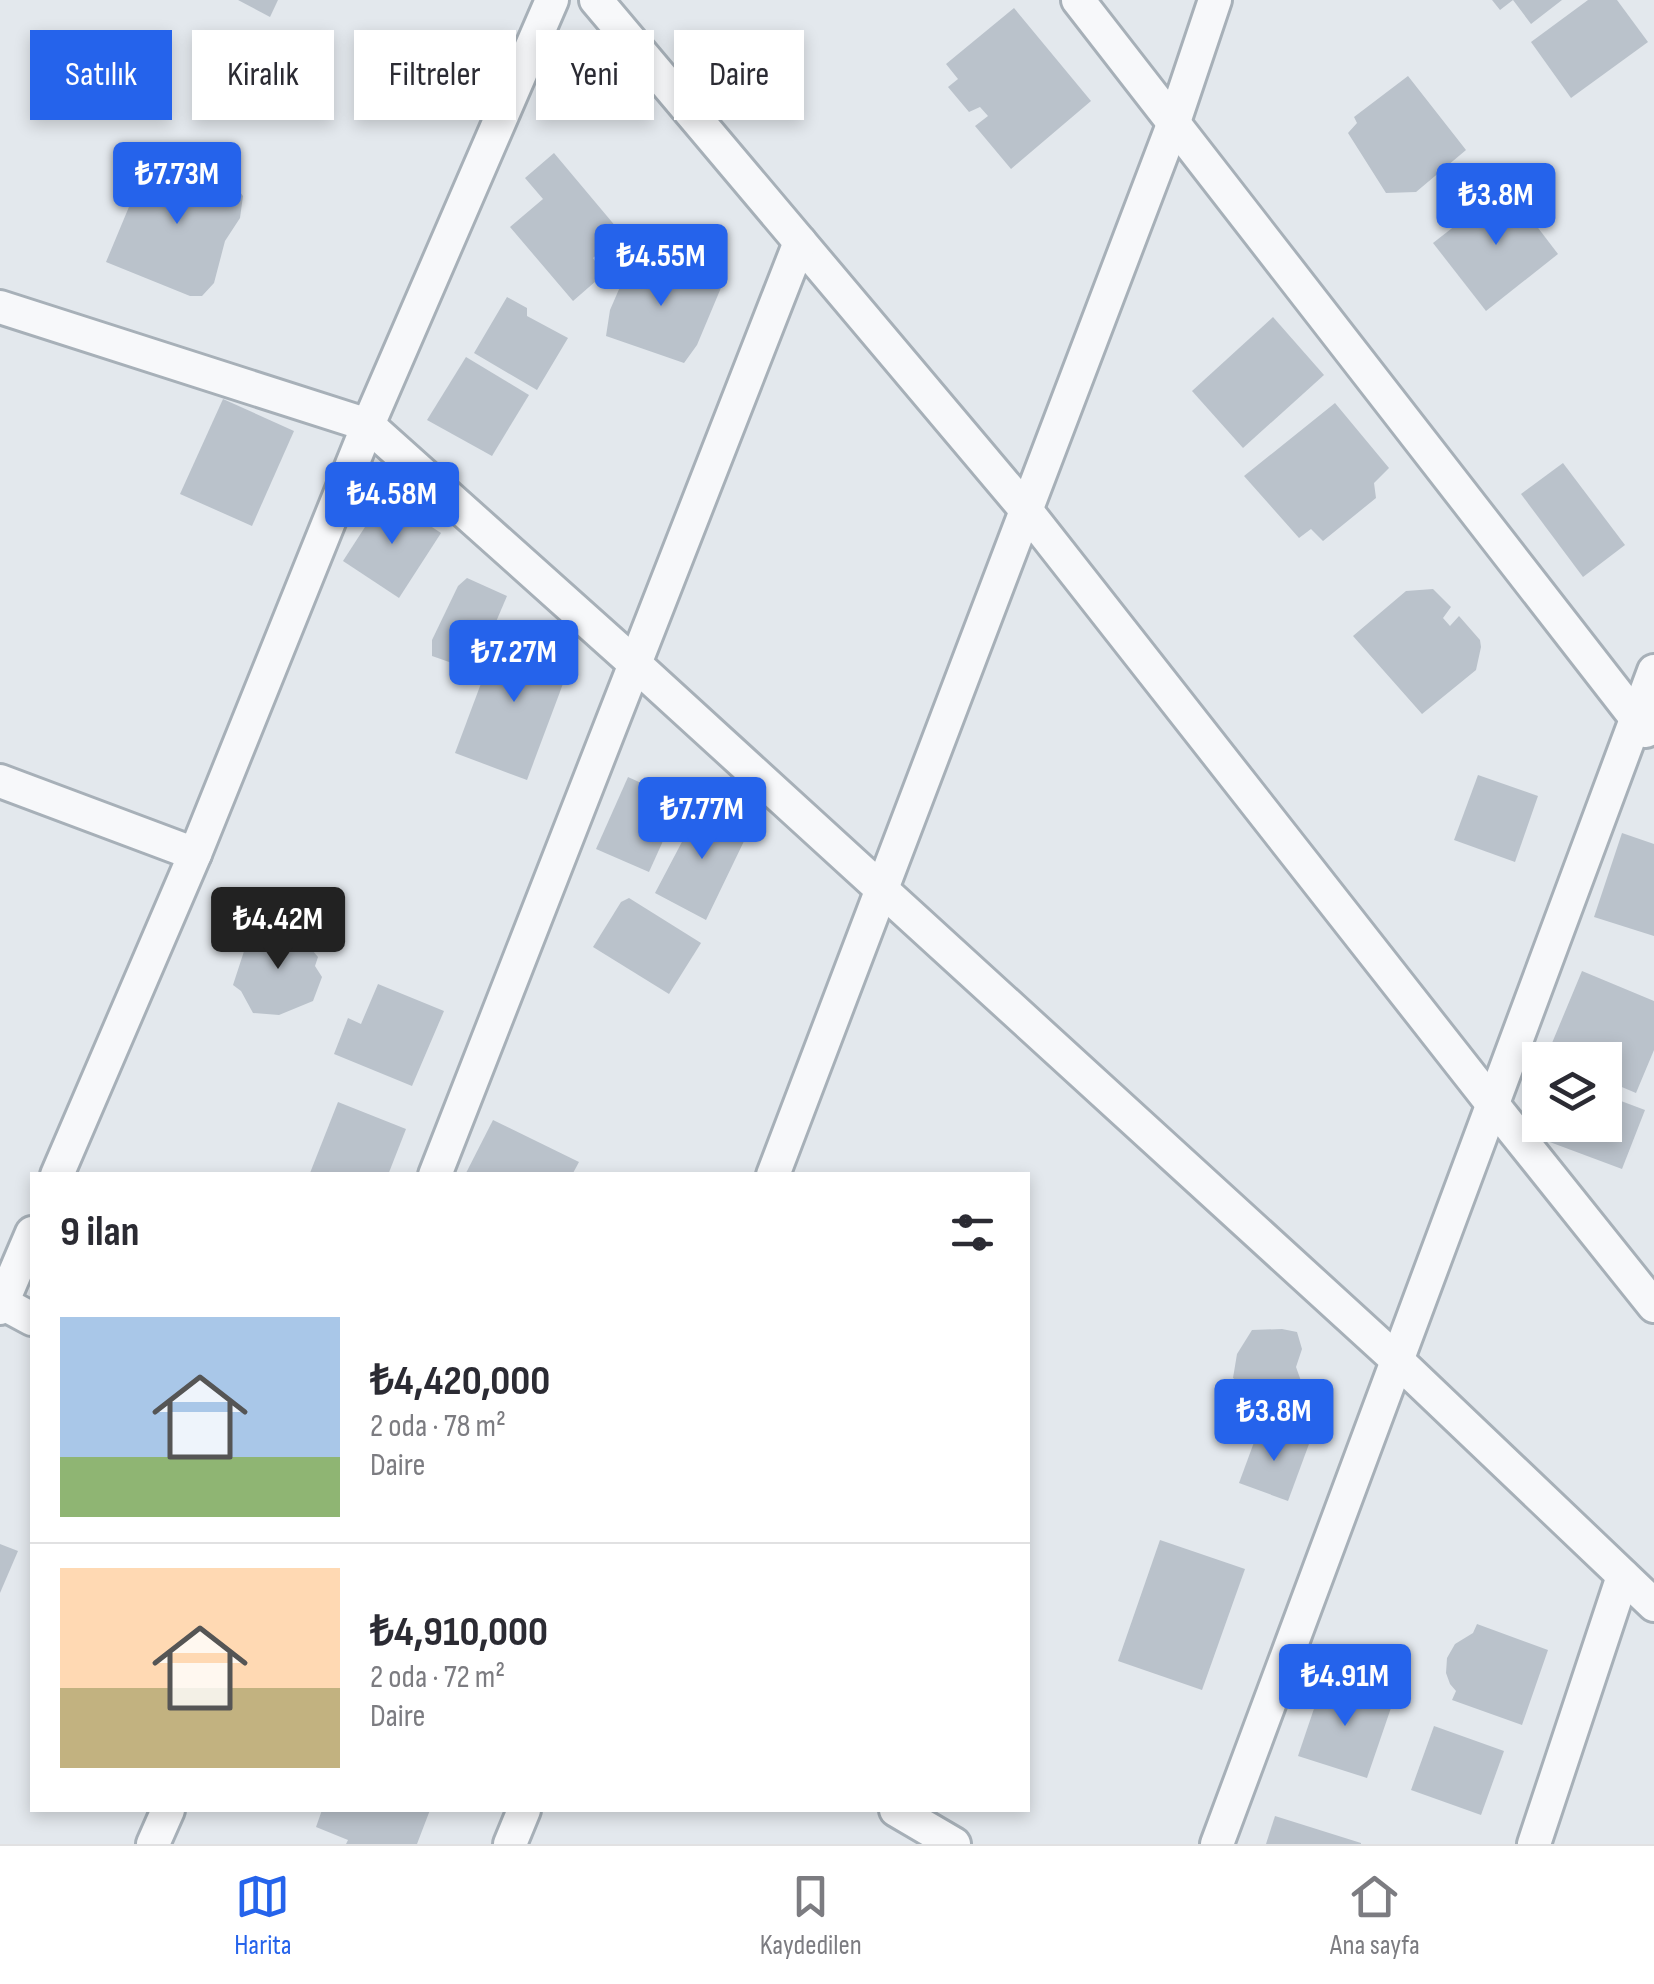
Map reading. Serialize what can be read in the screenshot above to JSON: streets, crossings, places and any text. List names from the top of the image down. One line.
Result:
{"page":{"chip":["Satılık","Kiralık","Filtreler","Yeni","Daire"],"price":["₺7.73M","₺3.8M","₺4.55M","₺4.58M","₺7.27M","₺7.77M","₺4.42M","₺3.8M","₺4.91M"],"heading":"9 ilan","list":[{"name":"₺4,420,000","note":"2 oda · 78 m² · Daire"},{"name":"₺4,910,000","note":"2 oda · 72 m² · Daire"}],"tabs":["Harita","Kaydedilen","Ana sayfa"]}}
